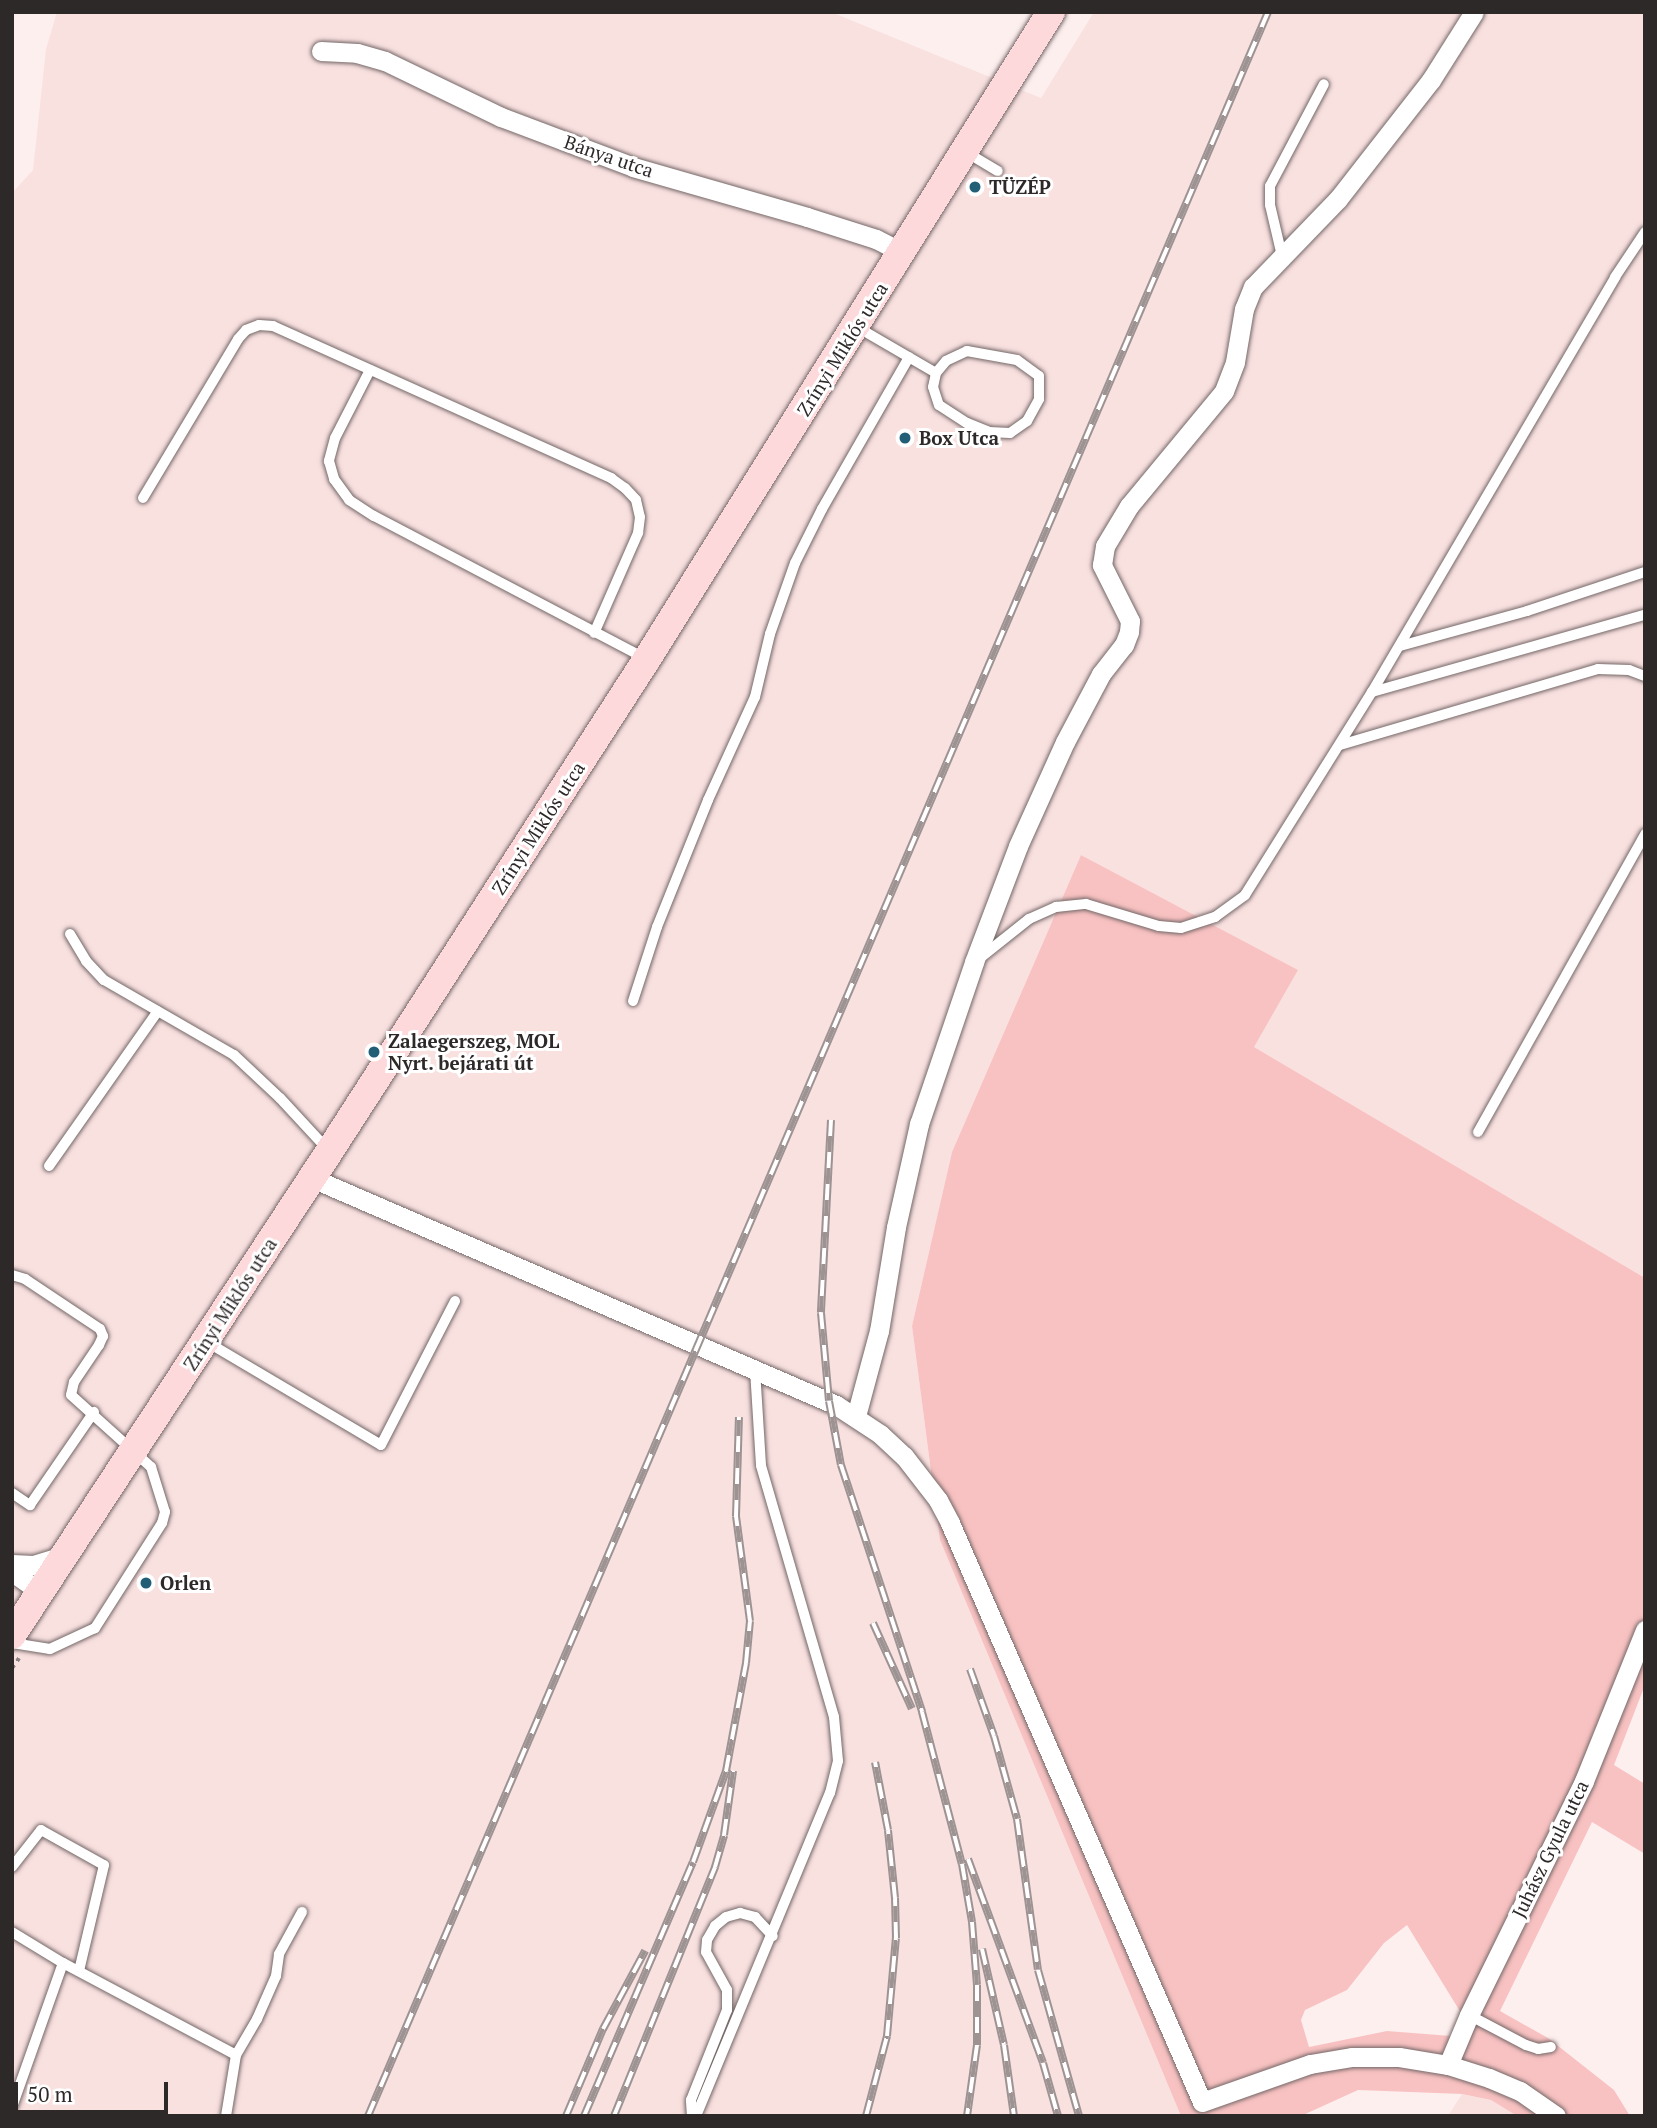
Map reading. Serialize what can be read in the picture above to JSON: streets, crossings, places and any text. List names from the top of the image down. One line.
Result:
{"streets":{"main road":["Zrínyi Miklós utca"],"street":["Bánya utca","Juhász Gyula utca"]},"crossings":[["Bánya utca","Zrínyi Miklós utca"]],"places":["TÜZÉP","Box Utca","Zalaegerszeg, MOL Nyrt. bejárati út","Orlen"],"scale_bar":"50 m"}
